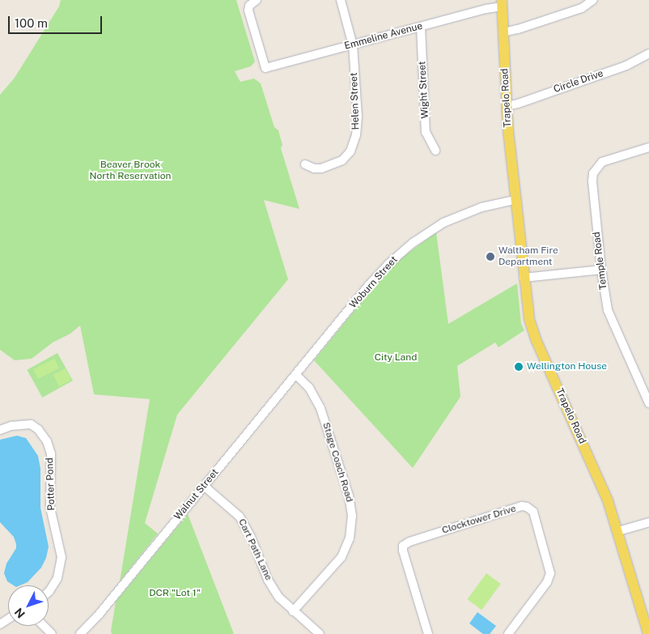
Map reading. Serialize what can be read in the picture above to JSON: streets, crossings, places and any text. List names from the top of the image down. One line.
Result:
{"streets":{"main road":["Trapelo Road"],"street":["Emmeline Avenue","Circle Drive","Wight Street","Helen Street","Temple Road","Woburn Street","Stage Coach Road","Potter Pond","Walnut Street","Clocktower Drive","Cart Path Lane"]},"crossings":[["Emmeline Avenue","Wight Street"],["Emmeline Avenue","Trapelo Road"],["Emmeline Avenue","Helen Street"],["Circle Drive","Trapelo Road"],["Trapelo Road","Woburn Street"],["Woburn Street","Walnut Street"],["Stage Coach Road","Walnut Street"],["Stage Coach Road","Cart Path Lane"],["Walnut Street","Cart Path Lane"]],"parks":["Beaver Brook North Reservation","City Land","DCR \"Lot 1\""],"places":["Waltham Fire Department","Wellington House"],"scale_bar":"100 m","north":"bottom left"}
